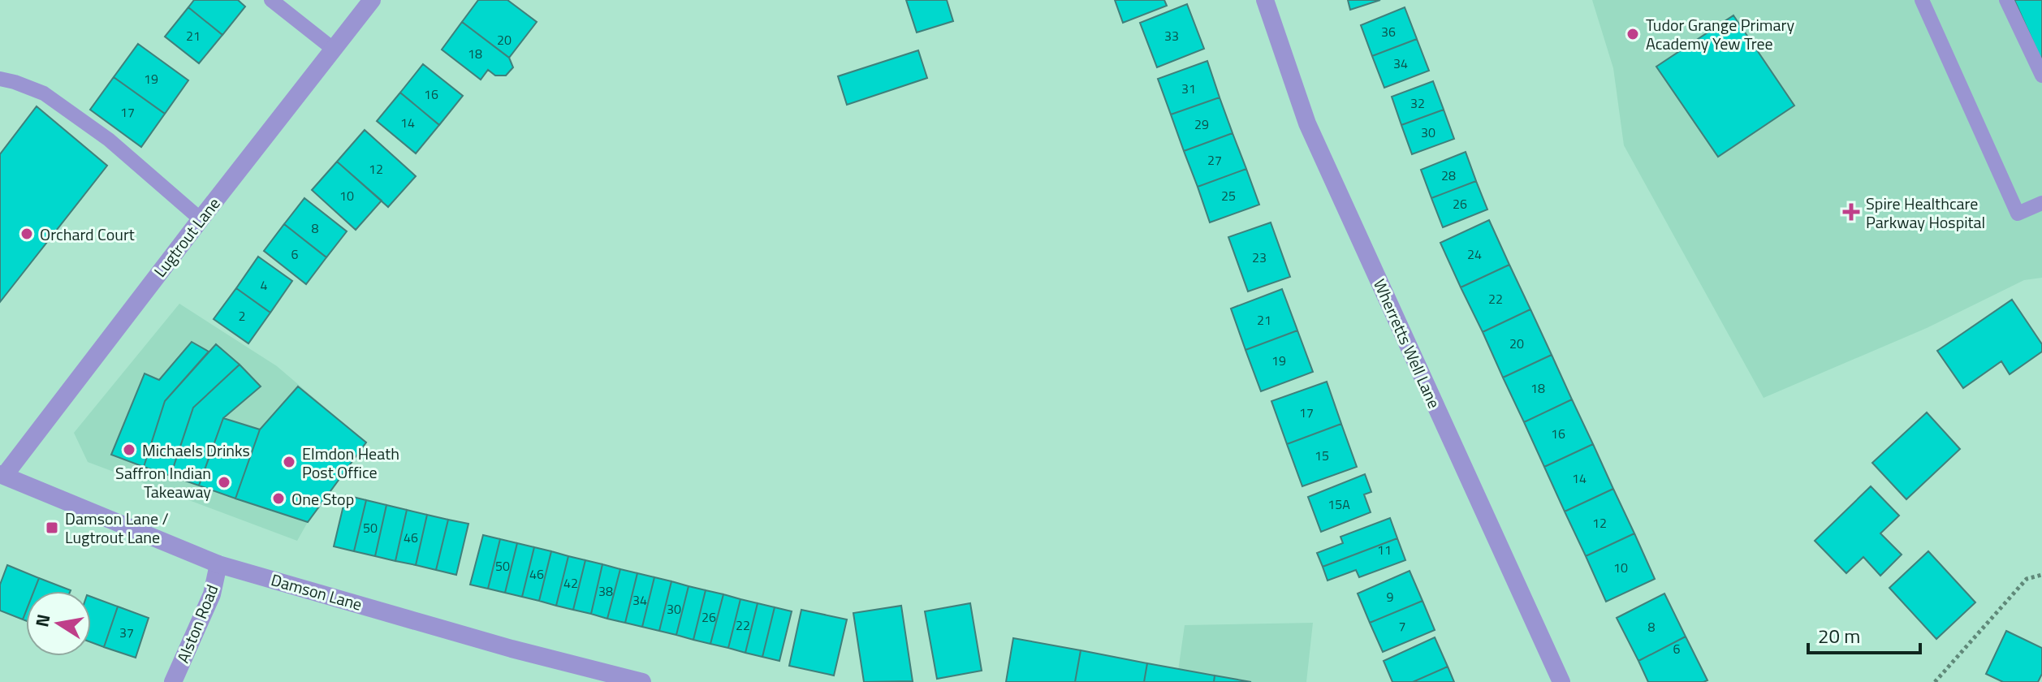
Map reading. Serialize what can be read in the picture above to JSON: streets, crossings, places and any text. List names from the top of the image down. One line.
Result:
{"streets":{"street":["Lugtrout Lane","Wherretts Well Lane","Damson Lane","Alston Road"]},"crossings":[["Lugtrout Lane","Damson Lane"],["Damson Lane","Alston Road"]],"places":{"other":["Tudor Grange Primary Academy Yew Tree","Orchard Court","Michaels Drinks","Elmdon Heath Post Office","Saffron Indian Takeaway","One Stop"],"health":["Spire Healthcare Parkway Hospital"],"transit":["Damson Lane / Lugtrout Lane"]},"house_numbers":["36","21","33","20","18","34","19","31","16","32","17","14","29","30","27","12","28","10","25","26","8","6","24","23","4","22","2","21","20","19","18","17","16","15","14","15A","12","50","46","11","50","10","46","42","38","9","34","30","26","22","7","8","37","6"],"scale_bar":"20 m","north":"left"}
